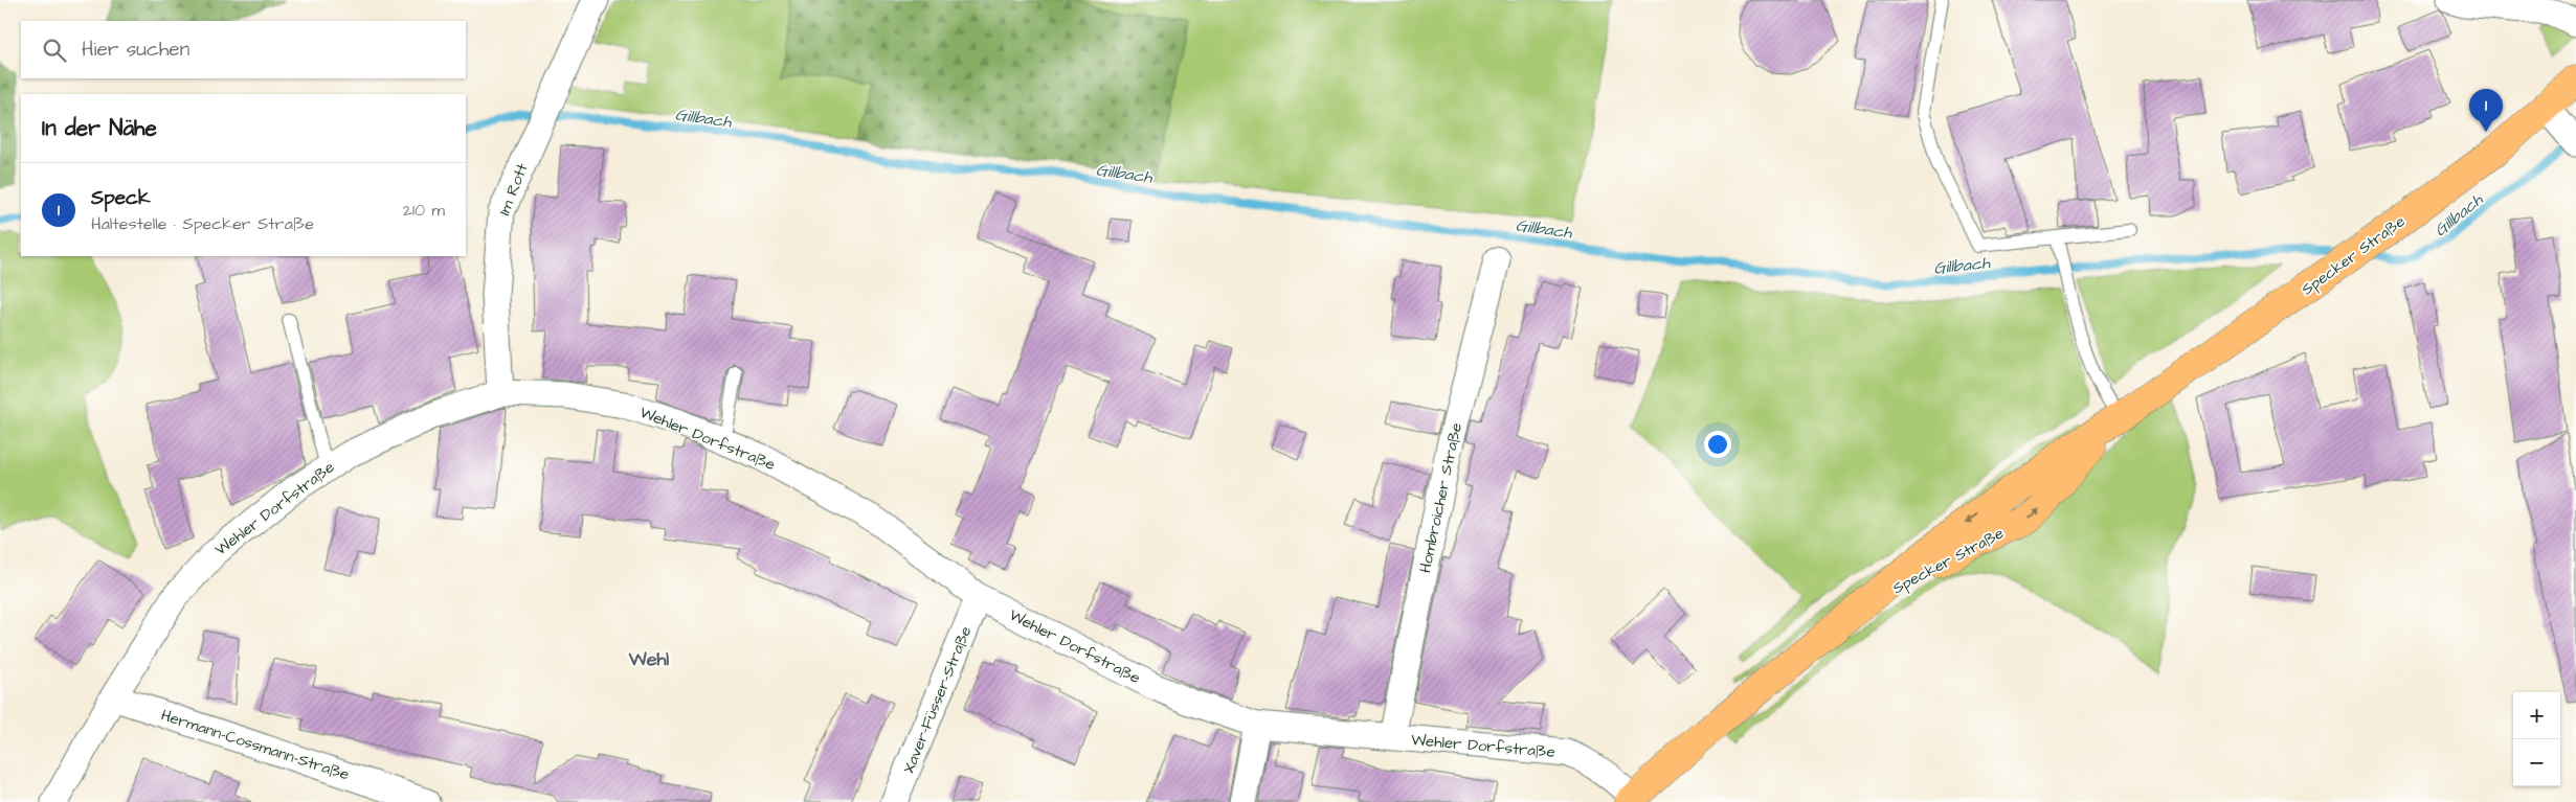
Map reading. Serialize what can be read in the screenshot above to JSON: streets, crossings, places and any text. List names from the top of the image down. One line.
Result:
{"streets":{"main road":["Specker Straße"],"street":["Im Rott","Wehler Dorfstraße","Hombroicher Straße","Xaver-Füsser-Straße","Hermann-Cossmann-Straße"]},"crossings":[["Im Rott","Wehler Dorfstraße"],["Specker Straße","Wehler Dorfstraße"],["Wehler Dorfstraße","Hombroicher Straße"],["Wehler Dorfstraße","Xaver-Füsser-Straße"],["Wehler Dorfstraße","Hermann-Cossmann-Straße"]],"districts":["Wehl"],"water":["Gillbach"],"page":{"search":"Hier suchen","pins":"1","heading":"In der Nähe","list":[{"mark":"1","name":"Speck","note":"Haltestelle · Specker Straße","value":"210 m"}],"map_buttons":["+","−"]}}
